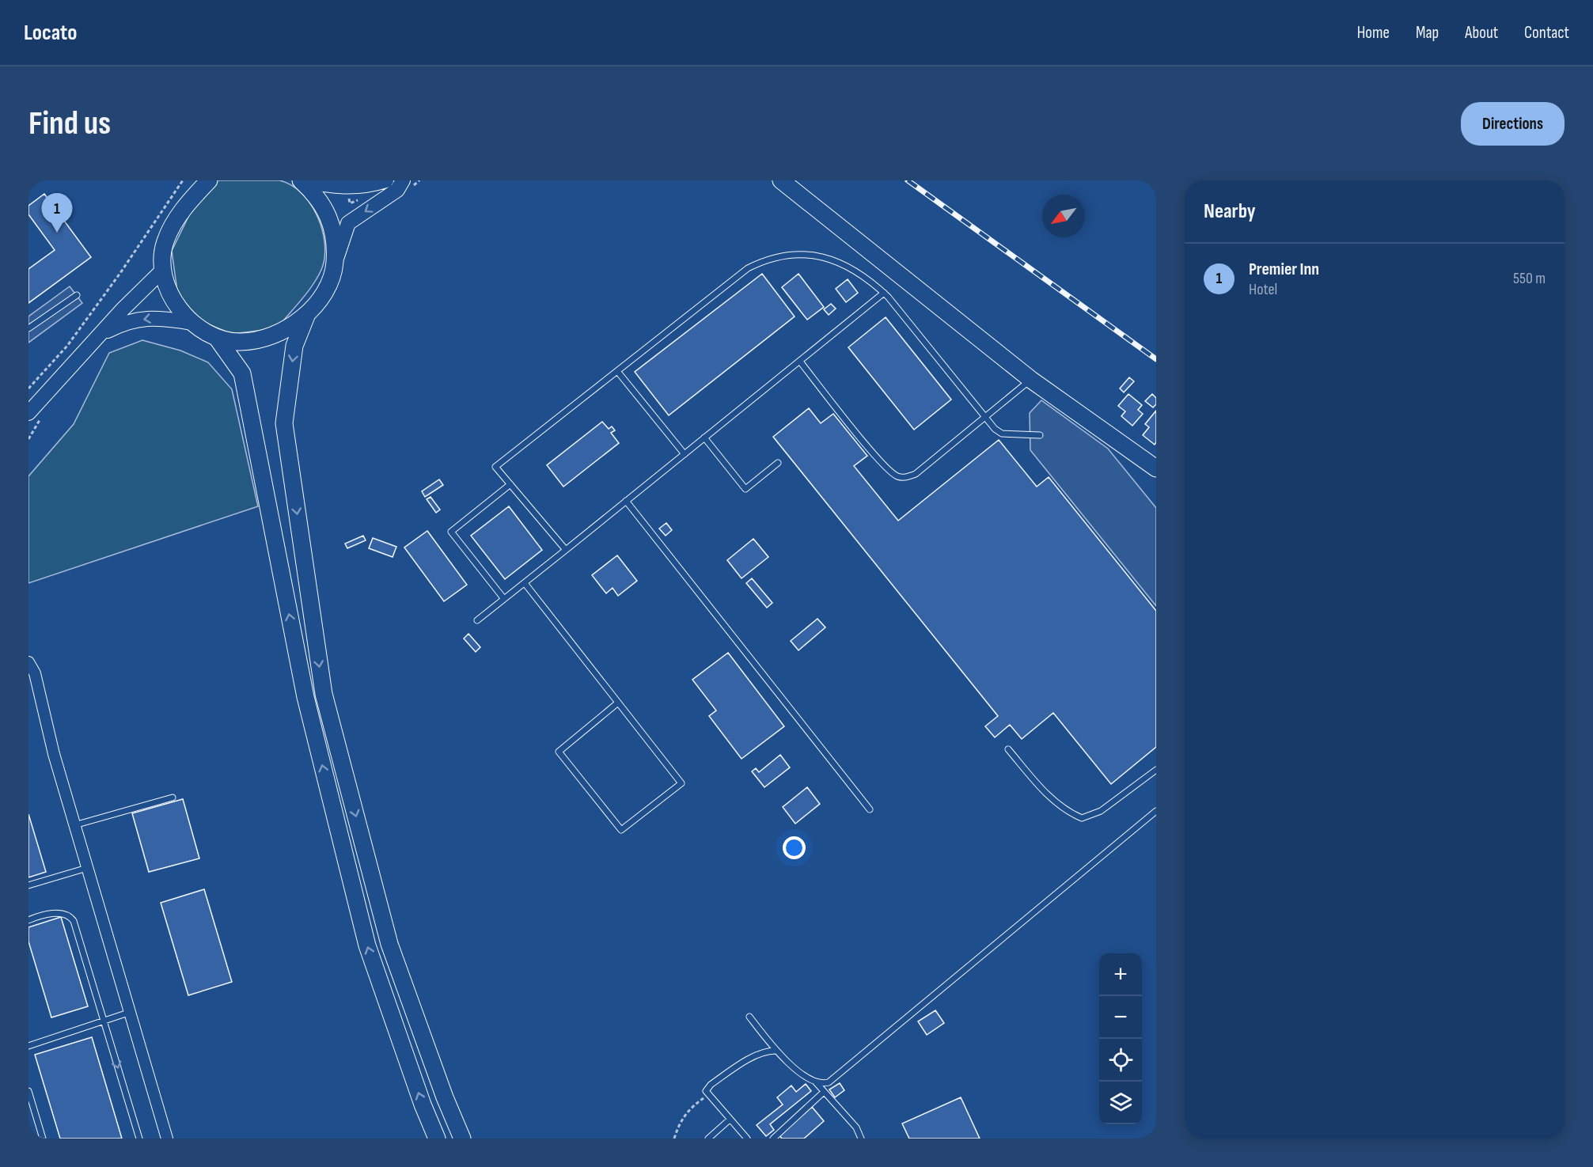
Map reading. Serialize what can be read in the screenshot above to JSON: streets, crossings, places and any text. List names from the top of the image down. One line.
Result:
{"north":"bottom left","page":{"header":"Locato","nav":["Home","Map","About","Contact"],"buttons":"Directions","title":"Find us","heading":"Nearby","pins":"1","list":[{"mark":"1","name":"Premier Inn","note":"Hotel","value":"550 m"}],"map_buttons":["+","−"]}}
